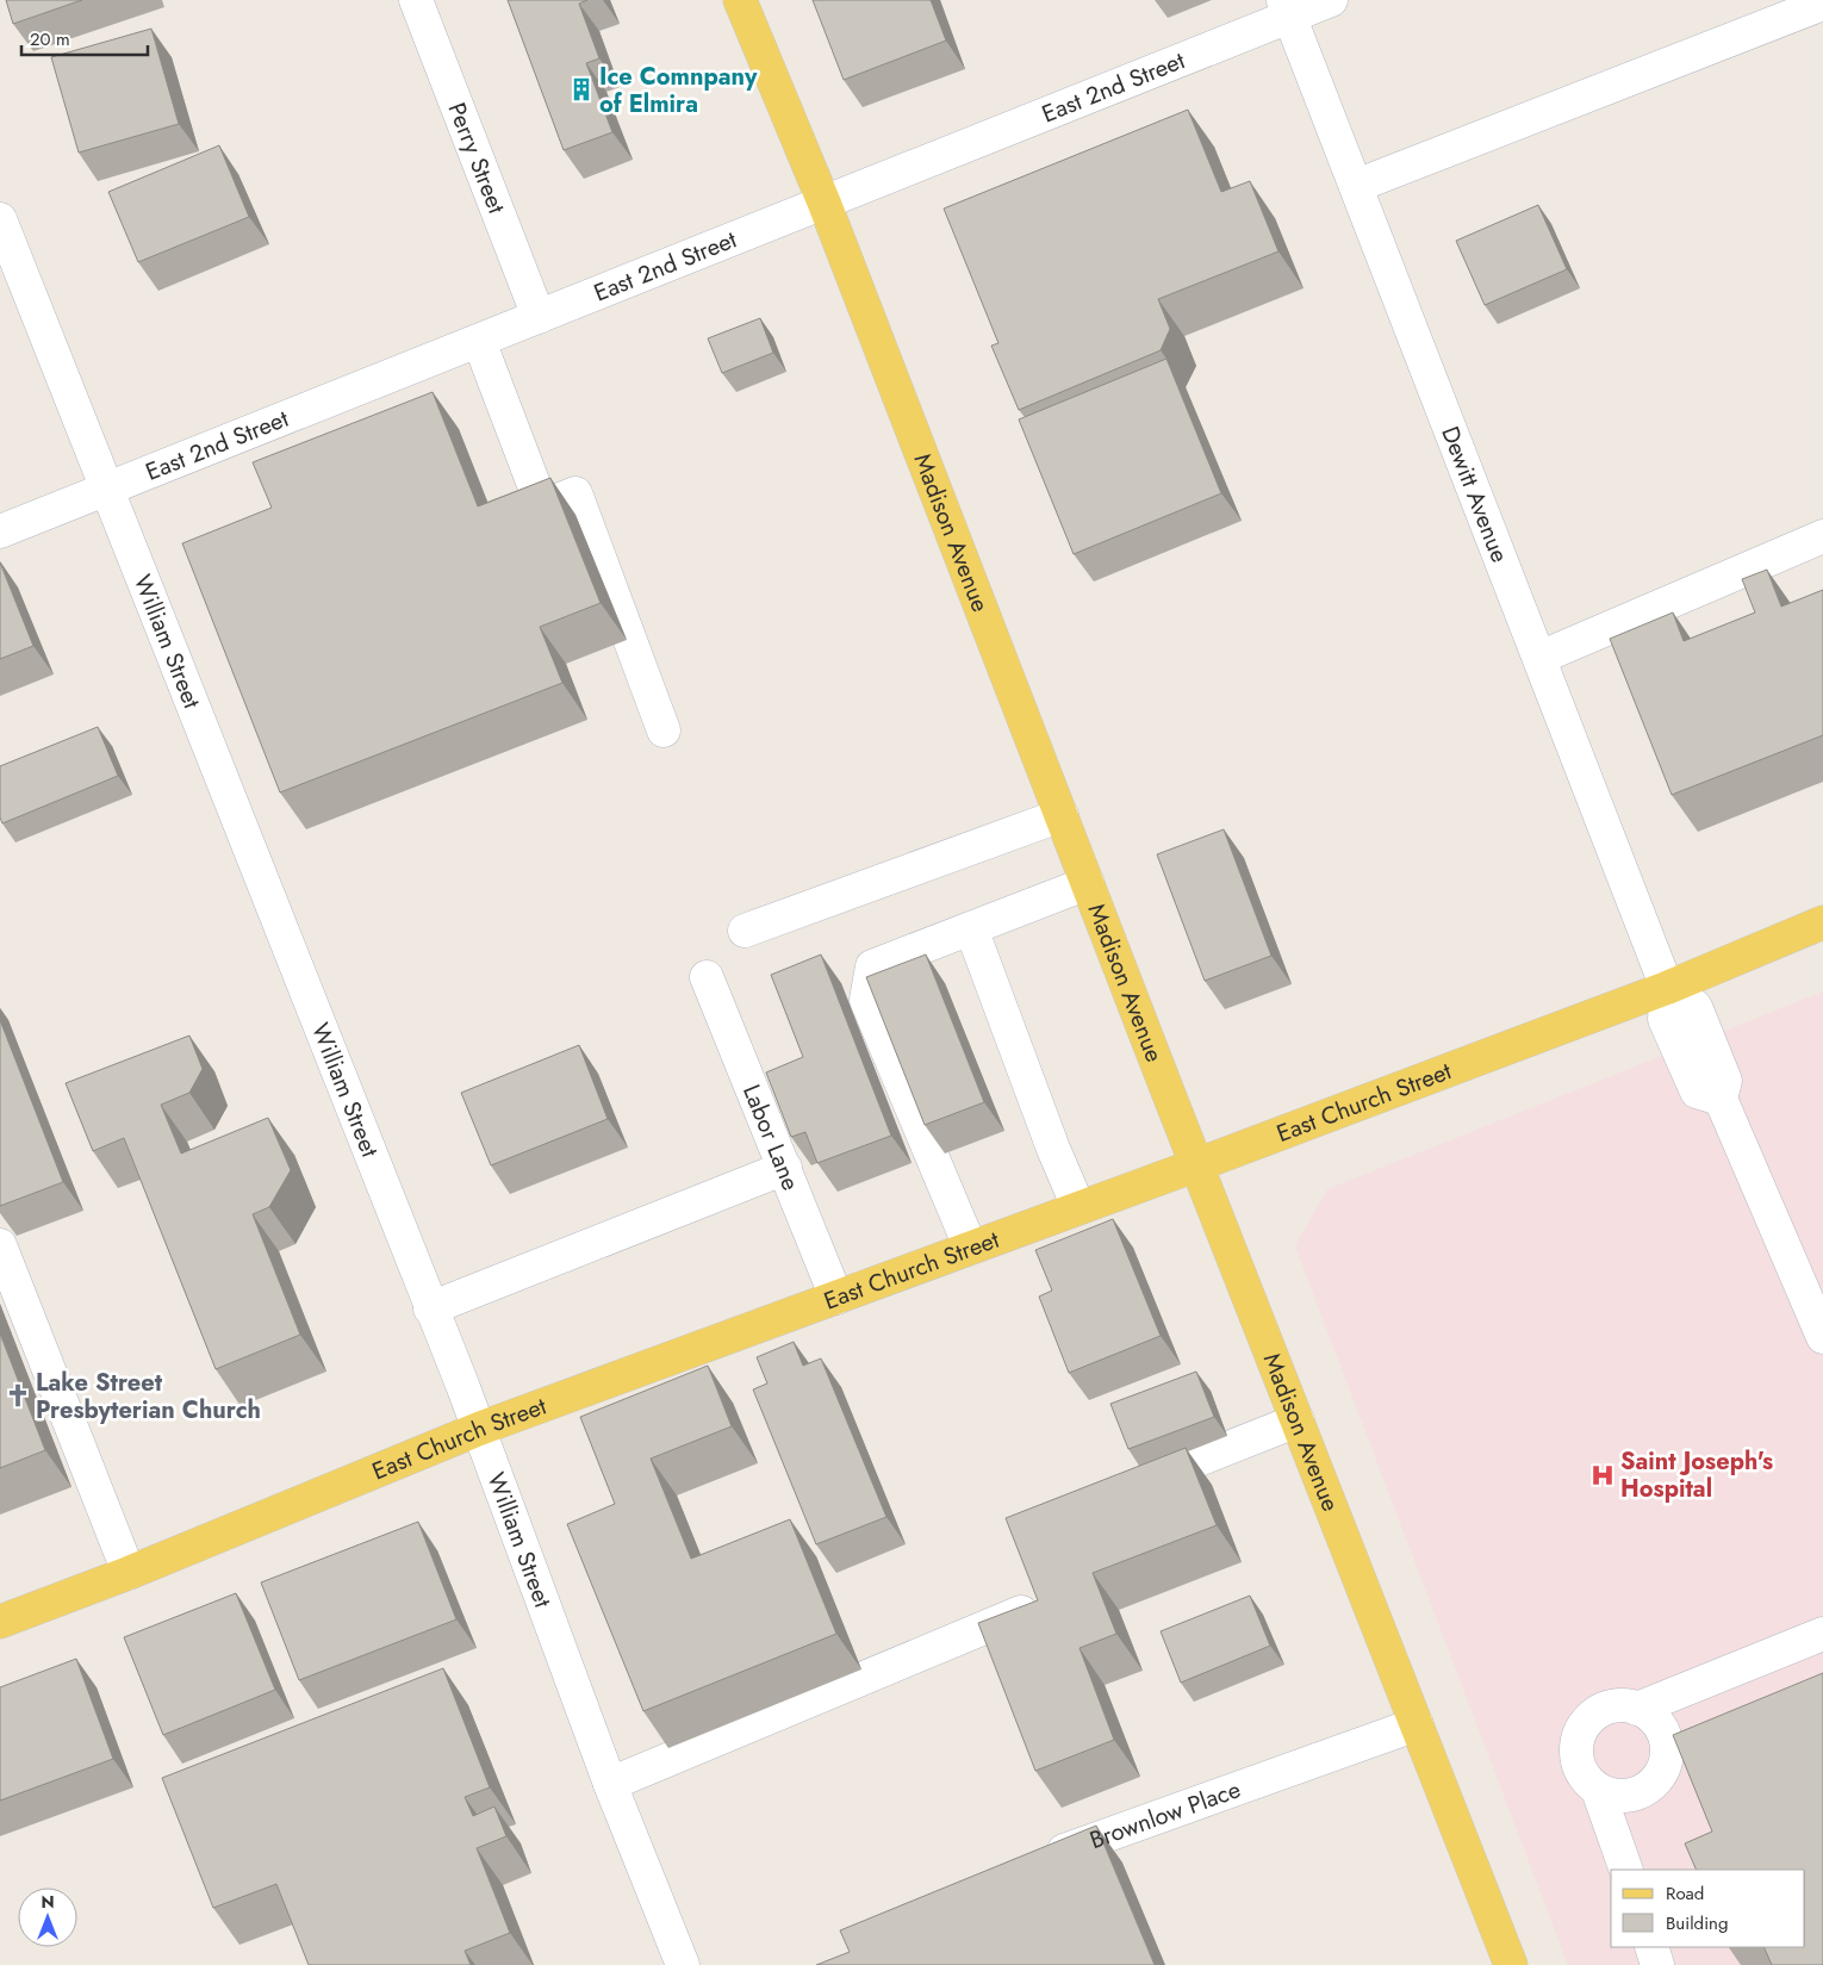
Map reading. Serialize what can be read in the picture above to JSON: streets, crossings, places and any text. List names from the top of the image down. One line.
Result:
{"streets":{"main road":["Madison Avenue","East Church Street"],"street":["East 2nd Street","Perry Street","Dewitt Avenue","William Street","Labor Lane","Brownlow Place"]},"crossings":[["East 2nd Street","Perry Street"],["East 2nd Street","Dewitt Avenue"],["East 2nd Street","Madison Avenue"],["East 2nd Street","William Street"],["Dewitt Avenue","East Church Street"],["Madison Avenue","East Church Street"],["Madison Avenue","Brownlow Place"],["William Street","East Church Street"],["East Church Street","Labor Lane"]],"places":{"building":["Ice Comnpany of Elmira"],"church":["Lake Street Presbyterian Church"],"hospital":["Saint Joseph's Hospital"]},"legend":["Road","Building"],"scale_bar":"20 m","north":"top"}
